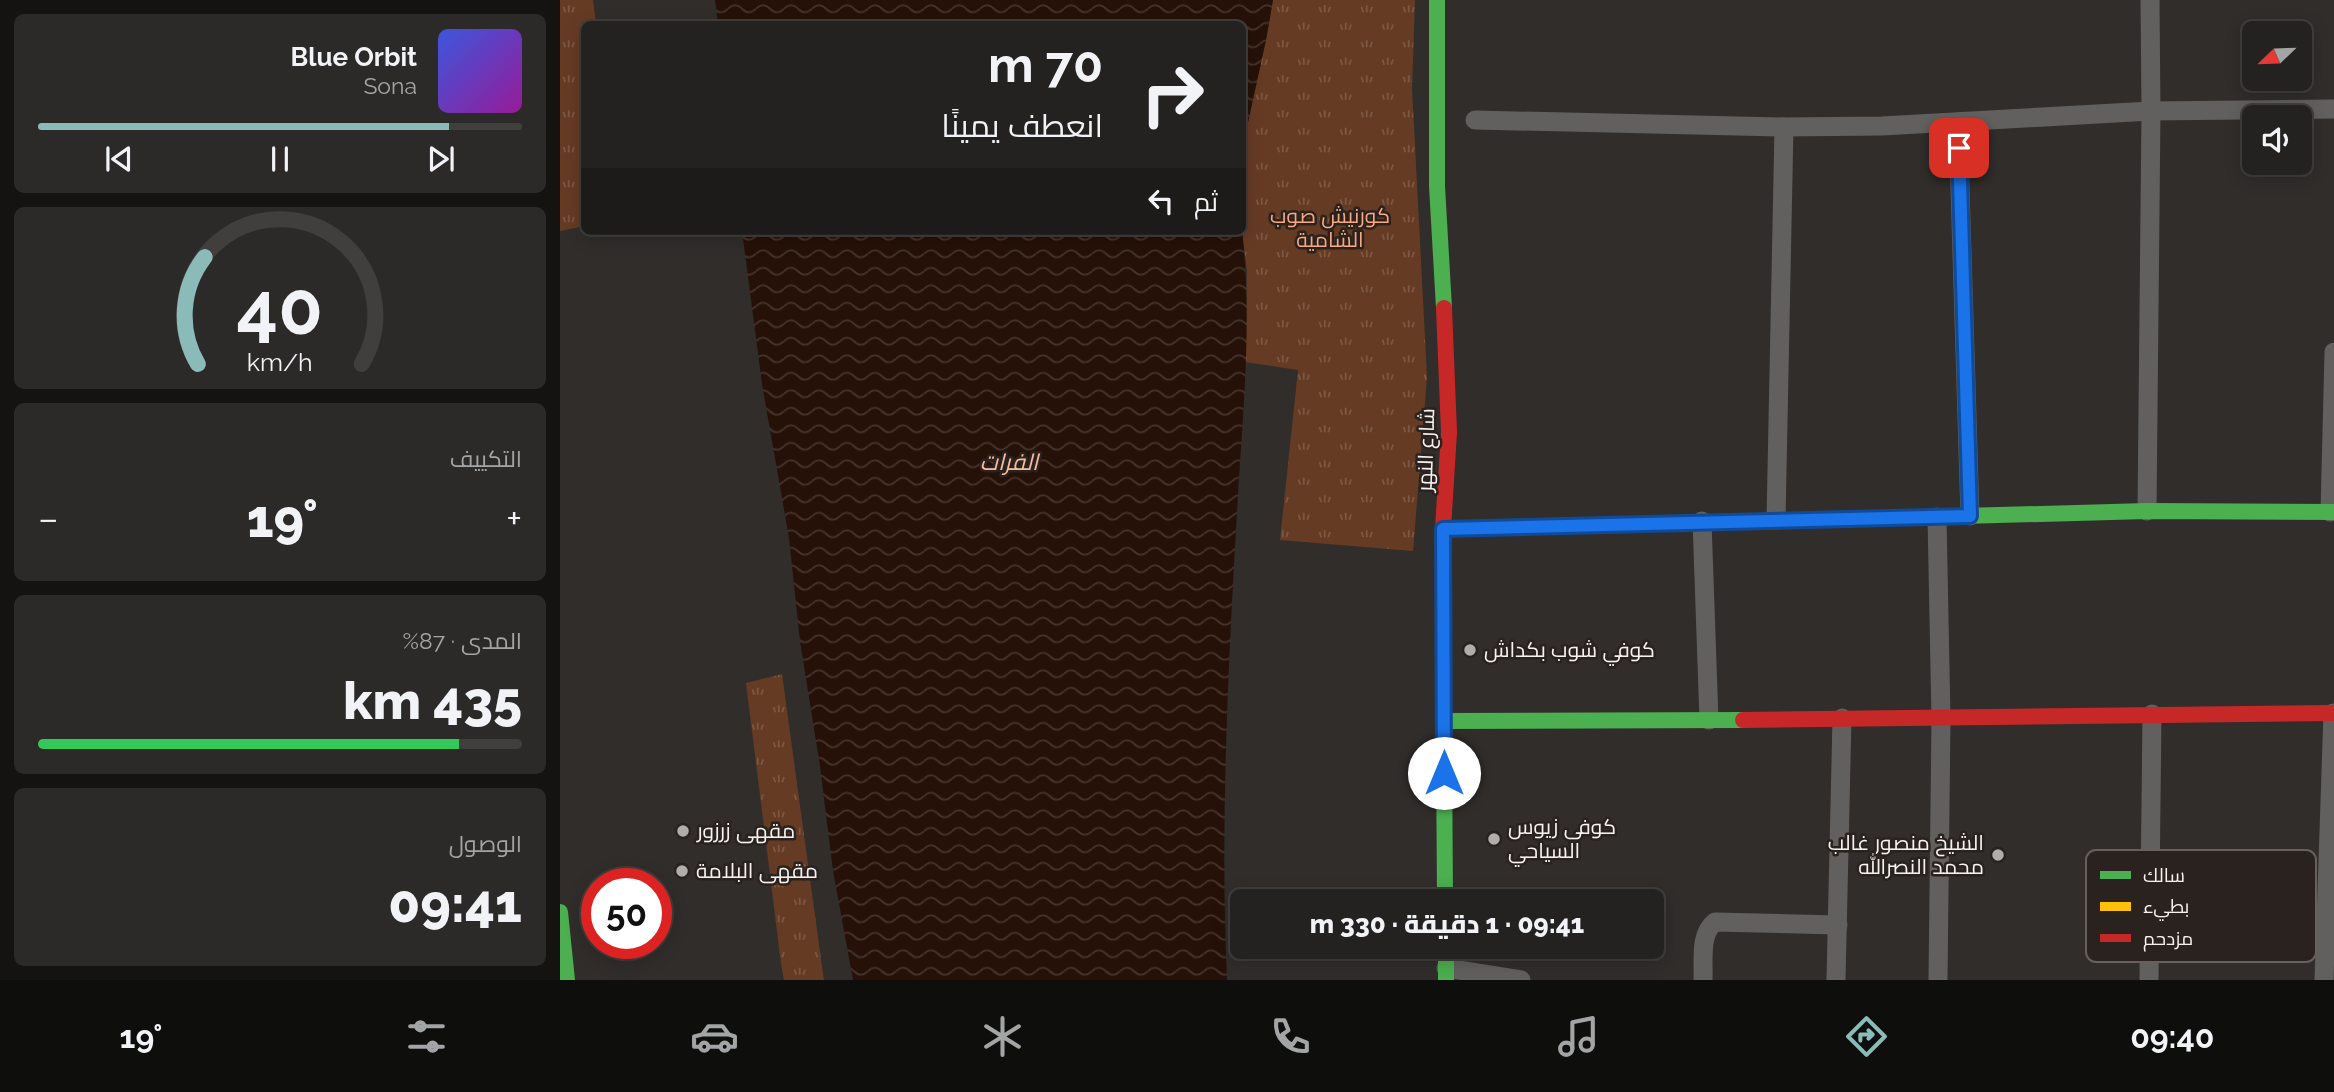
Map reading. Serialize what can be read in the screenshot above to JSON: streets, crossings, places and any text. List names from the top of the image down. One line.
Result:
{"streets":{"street":["شارع النهر"]},"water":["الفرات"],"parks":["كورنيش صوب الشامية"],"places":["كوفي شوب بكداش","مقهى زرزور","كوفي زيوس السياحي","الشيخ منصور غالب محمد النصرالله","مقهى البلامة"],"legend":["سالك","بطيء","مزدحم"],"north":"bottom left","page":{"turn":["70 m","انعطف يمينًا"],"song":["Blue Orbit","Sona"],"then":"ثم","tile":["التكييف",["المدى · 87%","435 km"],["الوصول","09:41"]],"heat":["−","19°","+"],"limit":"50","trip":"09:41 · 1 دقيقة · 330 m","tabs":["09:40","19°"],"gauge":["40","km/h"]}}
